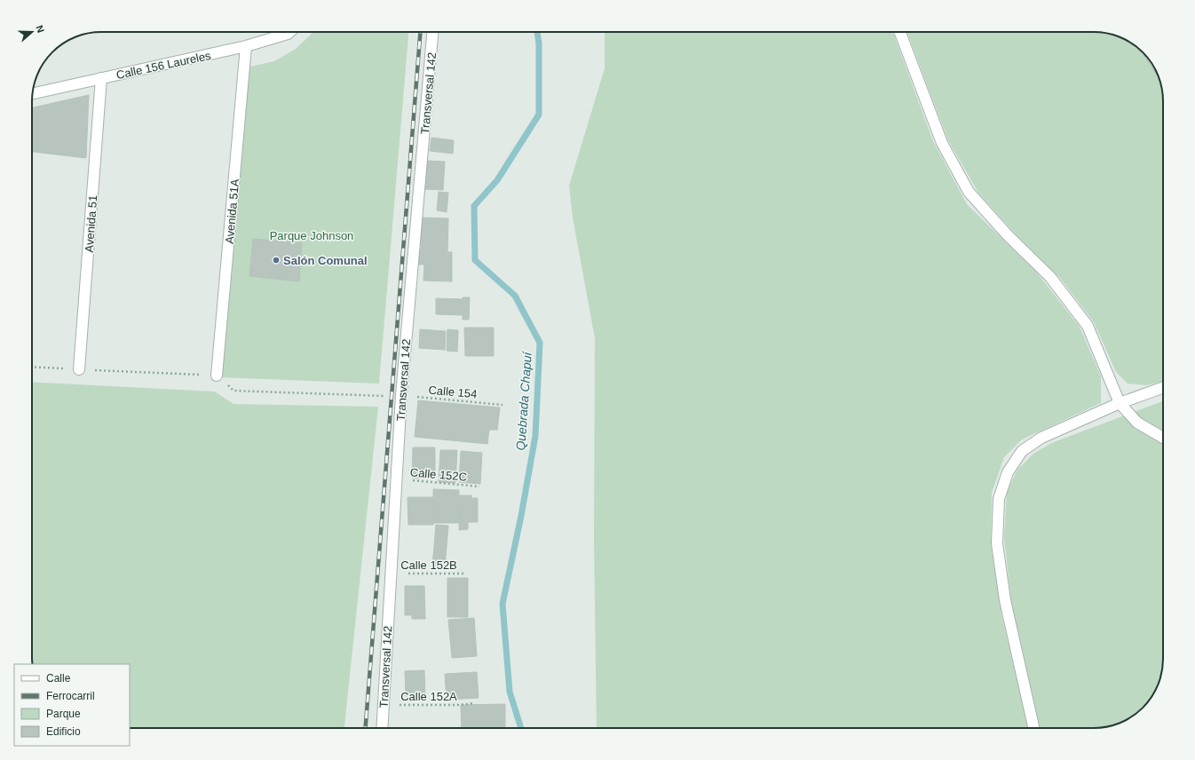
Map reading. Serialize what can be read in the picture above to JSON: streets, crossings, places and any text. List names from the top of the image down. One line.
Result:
{"streets":{"street":["Calle 156 Laureles","Transversal 142","Avenida 51A","Avenida 51"],"path":["Calle 154","Calle 152C","Calle 152B","Calle 152A"]},"crossings":[["Calle 156 Laureles","Avenida 51A"],["Calle 156 Laureles","Avenida 51"],["Transversal 142","Calle 154"],["Transversal 142","Calle 152C"],["Transversal 142","Calle 152B"],["Transversal 142","Calle 152A"]],"water":["Quebrada Chapuí"],"parks":["Parque Johnson"],"places":["Salón Comunal"],"legend":["Calle","Ferrocarril","Parque","Edificio"],"north":"right"}
